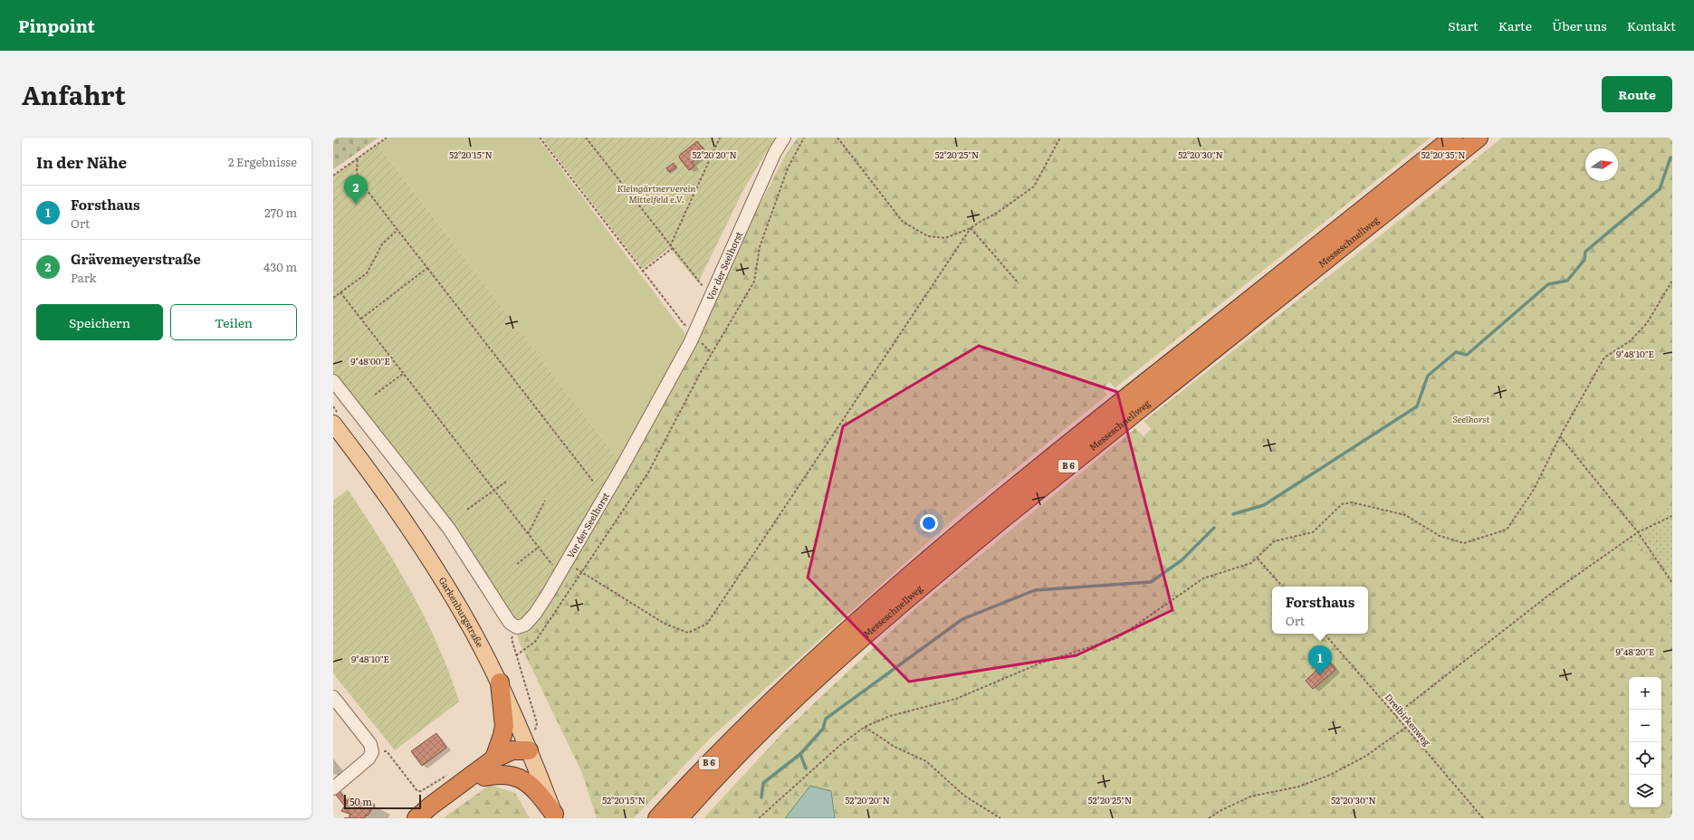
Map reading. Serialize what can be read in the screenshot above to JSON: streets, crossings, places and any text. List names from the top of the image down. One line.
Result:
{"streets":{"highway":["Messeschnellweg","B 6"],"main road":["Garkenburgstraße"],"street":["Vor der Seelhorst"],"path":["Dreibirkenweg"]},"parks":["Kleingärtnerverein Mittelfeld e.V.","Seelhorst"],"scale_bar":"50 m","north":"right","page":{"header":"Pinpoint","nav":["Start","Karte","Über uns","Kontakt"],"title":"Anfahrt","buttons":["Route",["Speichern","Teilen"]],"heading":["In der Nähe","2 Ergebnisse"],"pins":["2","1"],"list":[{"mark":"1","name":"Forsthaus","note":"Ort","value":"270 m"},{"mark":"2","name":"Grävemeyerstraße","note":"Park","value":"430 m"}],"popup":["Forsthaus","Ort"],"map_buttons":["+","−"],"scale":"50 m"},"coordinates":["52°20'15\"N","52°20'20\"N","52°20'30\"N","52°20'35\"N","52°20'25\"N","9°48'10\"E","9°48'00\"E","9°48'20\"E"]}
